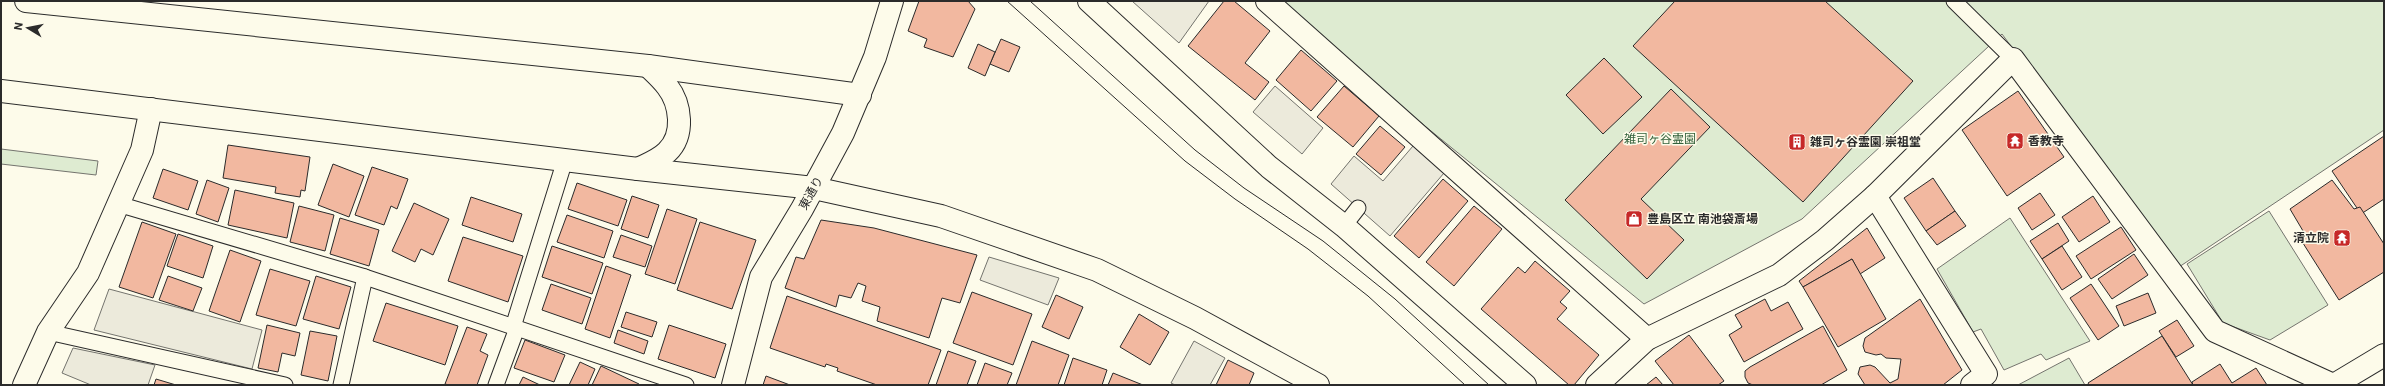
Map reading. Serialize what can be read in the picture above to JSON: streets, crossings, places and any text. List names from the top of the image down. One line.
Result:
{"streets":{"street":["東通り"]},"parks":["雑司ヶ谷霊園"],"places":{"temple":["香教寺","清立院"],"building":["雑司ヶ谷霊園 崇祖堂"],"shop":["豊島区立 南池袋斎場"]},"north":"left"}
